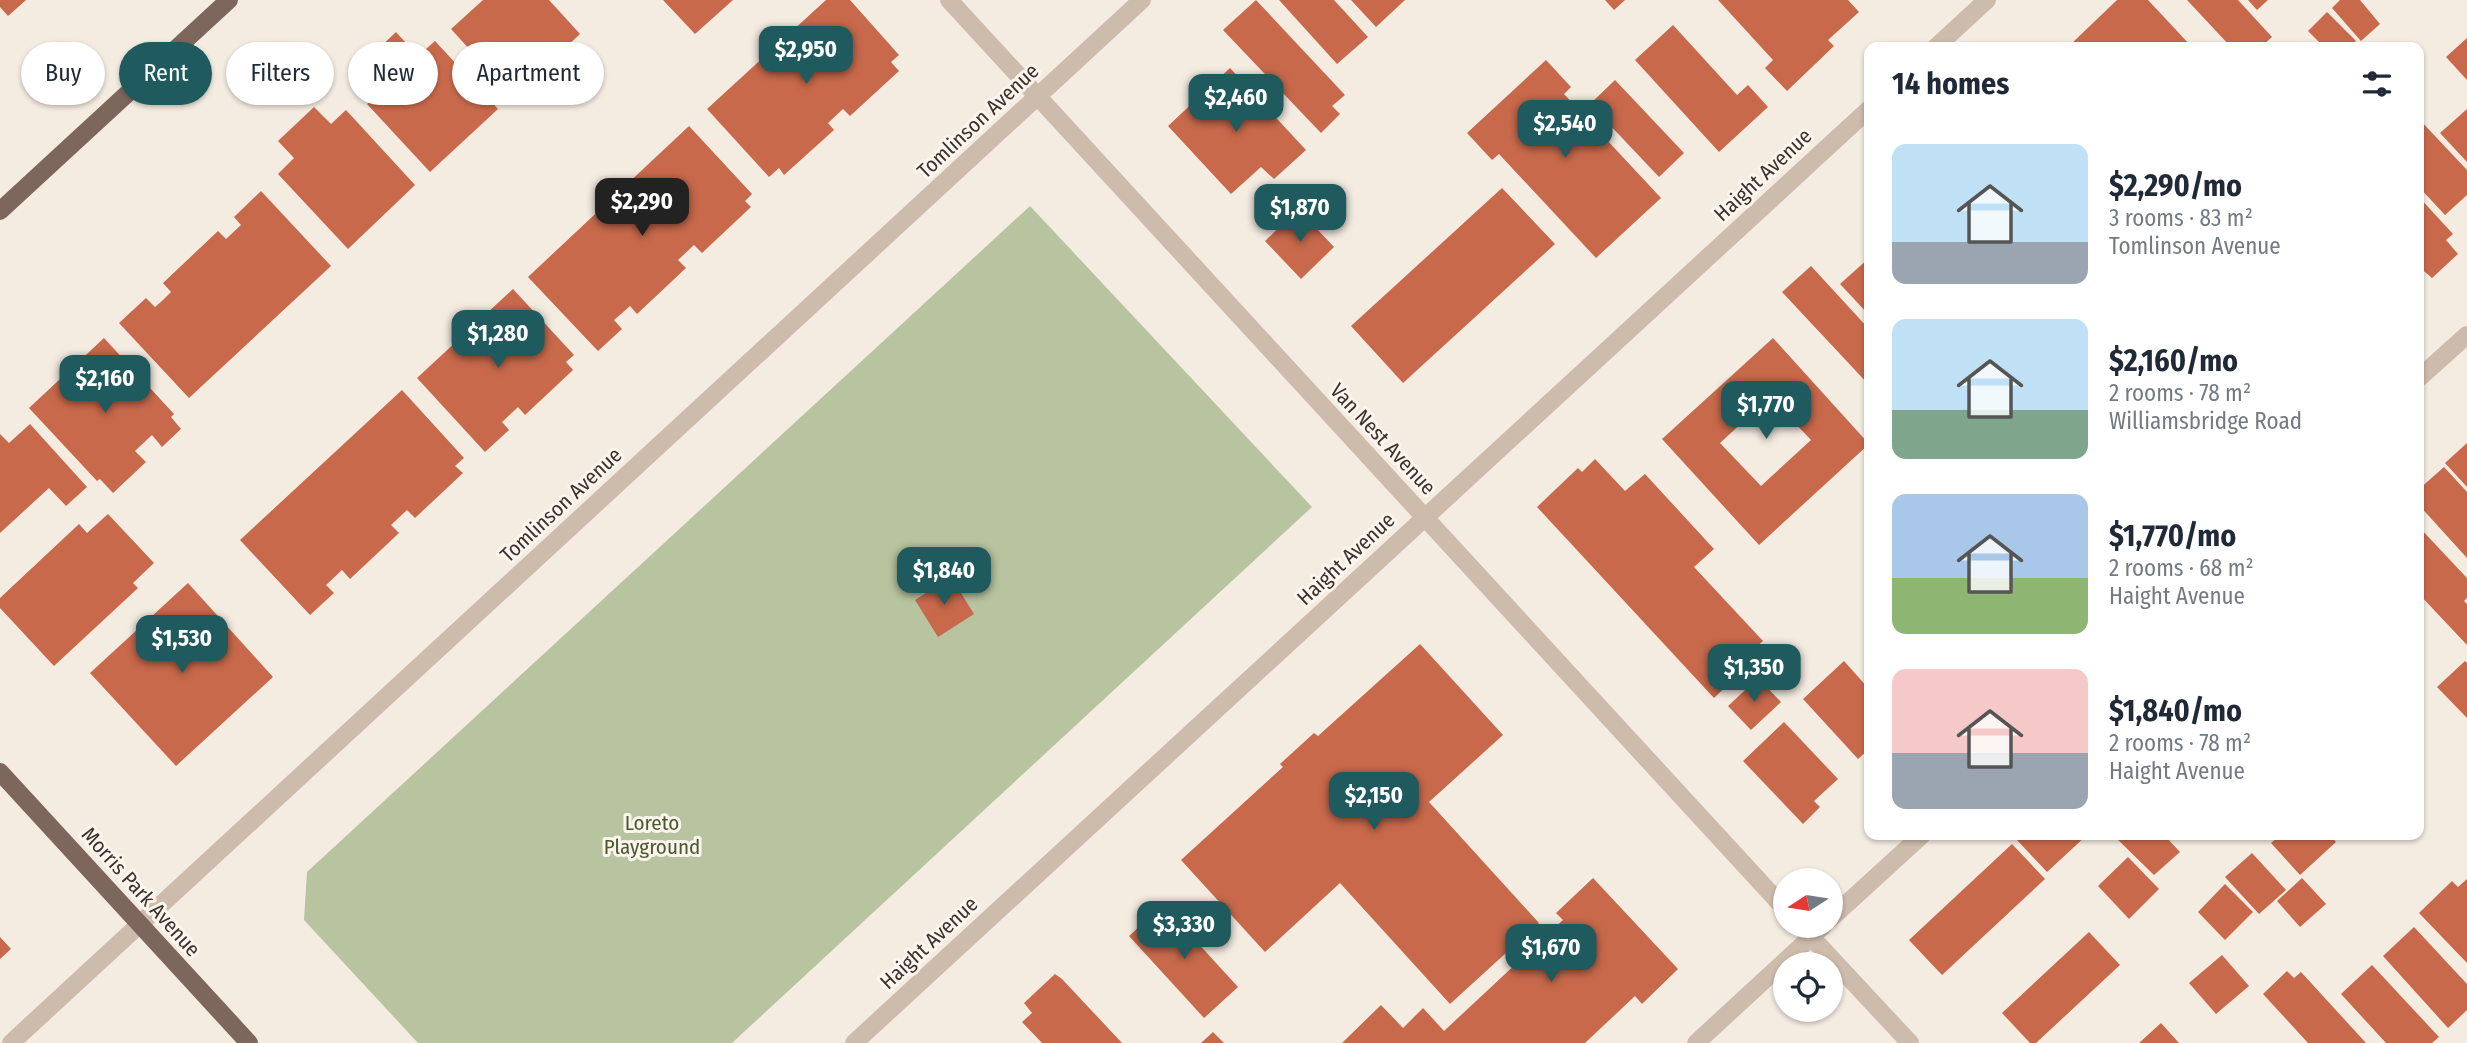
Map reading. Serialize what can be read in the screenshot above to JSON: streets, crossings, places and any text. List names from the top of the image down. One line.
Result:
{"streets":{"main road":["Morris Park Avenue"],"street":["Tomlinson Avenue","Haight Avenue","Van Nest Avenue"]},"crossings":[["Tomlinson Avenue","Van Nest Avenue"],["Tomlinson Avenue","Morris Park Avenue"],["Haight Avenue","Van Nest Avenue"]],"parks":["Loreto Playground"],"north":"left","page":{"price":["$2,950","$2,460","$2,540","$2,290","$1,870","$1,280","$2,160","$1,770","$1,840","$1,530","$1,350","$2,150","$3,330","$1,670"],"chip":["Buy","Rent","Filters","New","Apartment"],"heading":"14 homes","list":[{"name":"$2,290/mo","note":"3 rooms · 83 m² · Tomlinson Avenue"},{"name":"$2,160/mo","note":"2 rooms · 78 m² · Williamsbridge Road"},{"name":"$1,770/mo","note":"2 rooms · 68 m² · Haight Avenue"},{"name":"$1,840/mo","note":"2 rooms · 78 m² · Haight Avenue"}]}}
